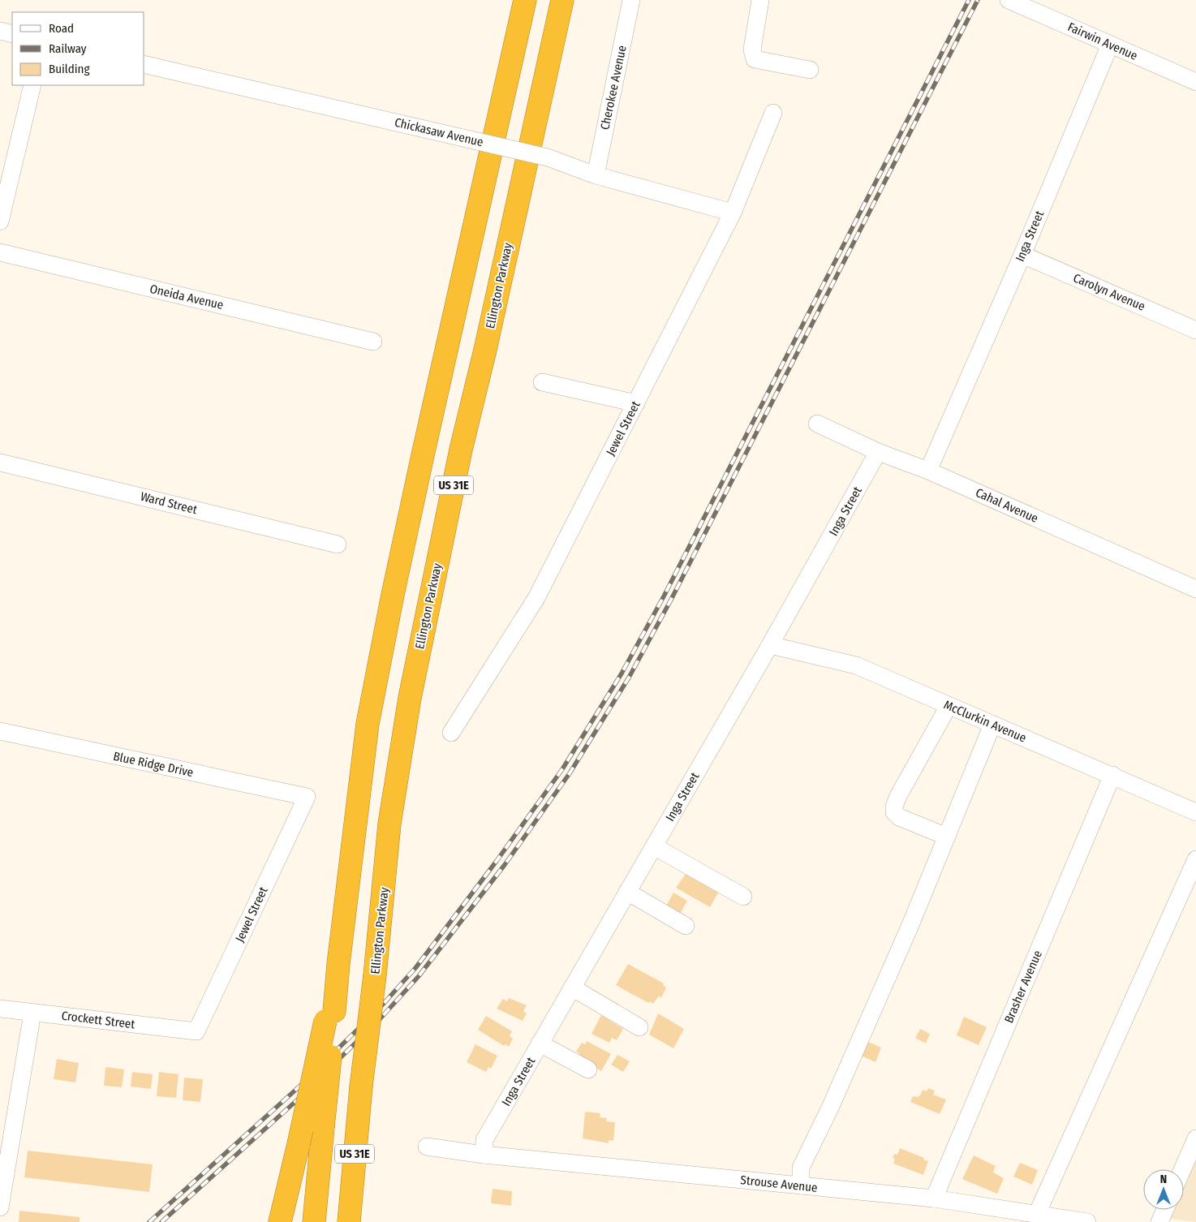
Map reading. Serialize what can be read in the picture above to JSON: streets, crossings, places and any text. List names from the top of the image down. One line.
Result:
{"streets":{"highway":["Ellington Parkway","US 31E"],"street":["Fairwin Avenue","Cherokee Avenue","Chickasaw Avenue","Inga Street","Carolyn Avenue","Oneida Avenue","Jewel Street","Ward Street","Cahal Avenue","McClurkin Avenue","Blue Ridge Drive","Brasher Avenue","Crockett Street","Strouse Avenue"]},"crossings":[["Fairwin Avenue","Inga Street"],["Cherokee Avenue","Chickasaw Avenue"],["Chickasaw Avenue","Jewel Street"],["Inga Street","Carolyn Avenue"],["Inga Street","Cahal Avenue"],["Inga Street","McClurkin Avenue"],["Inga Street","Strouse Avenue"],["Jewel Street","Blue Ridge Drive"],["Jewel Street","Crockett Street"],["McClurkin Avenue","Brasher Avenue"],["Brasher Avenue","Strouse Avenue"]],"legend":["Road","Railway","Building"],"north":"top"}
